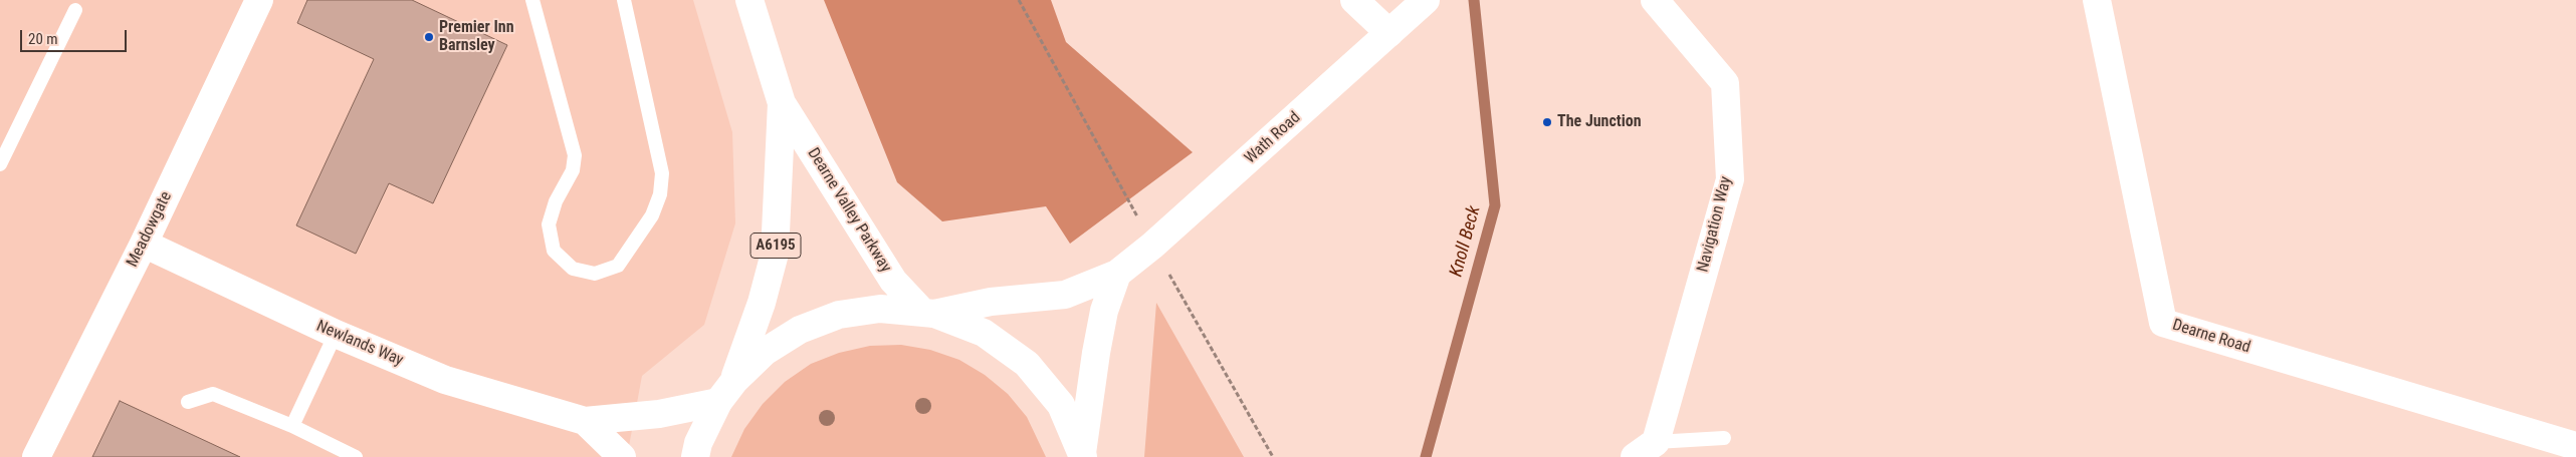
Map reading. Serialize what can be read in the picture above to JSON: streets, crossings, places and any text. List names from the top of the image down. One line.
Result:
{"streets":{"main road":["Wath Road","Dearne Valley Parkway","Navigation Way","Meadowgate","A6195","Dearne Road","Newlands Way"]},"crossings":[["Dearne Valley Parkway","A6195"],["Meadowgate","Newlands Way"]],"water":["Knoll Beck"],"places":["Premier Inn Barnsley","The Junction"],"scale_bar":"20 m"}
